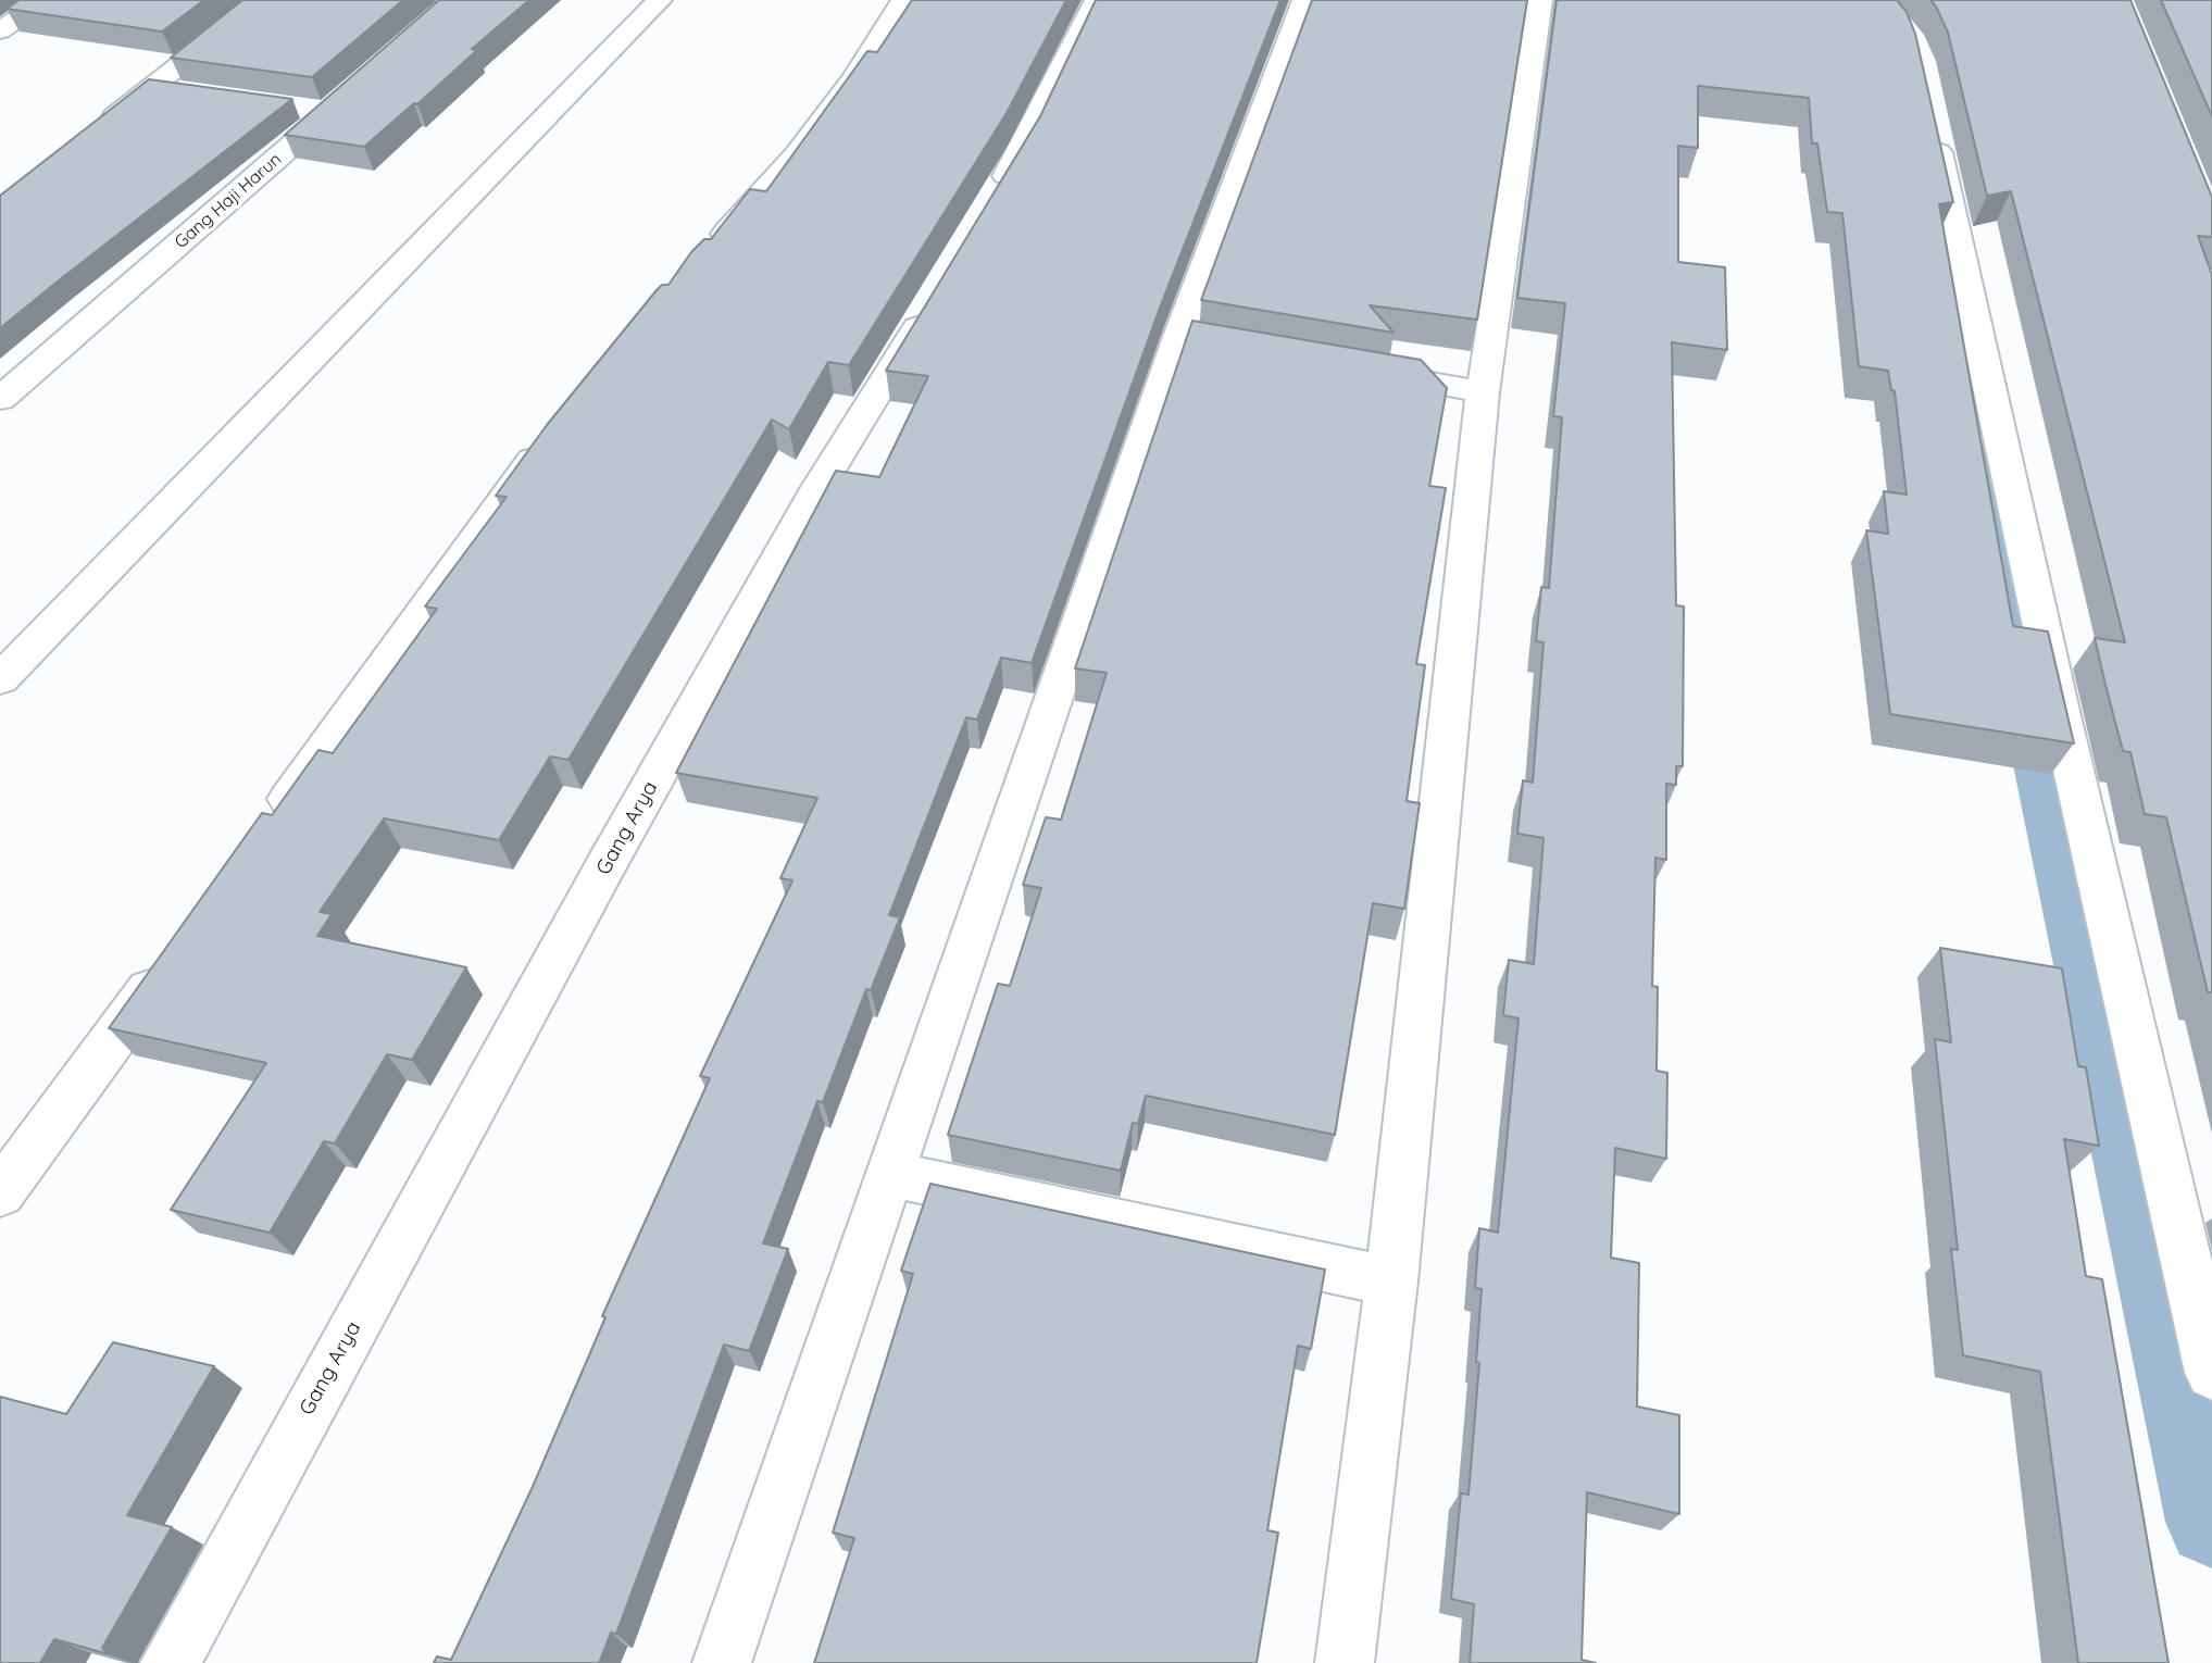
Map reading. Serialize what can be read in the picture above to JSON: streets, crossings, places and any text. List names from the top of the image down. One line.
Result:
{"streets":{"street":["Gang Haji Harun","Gang Arya"]}}
